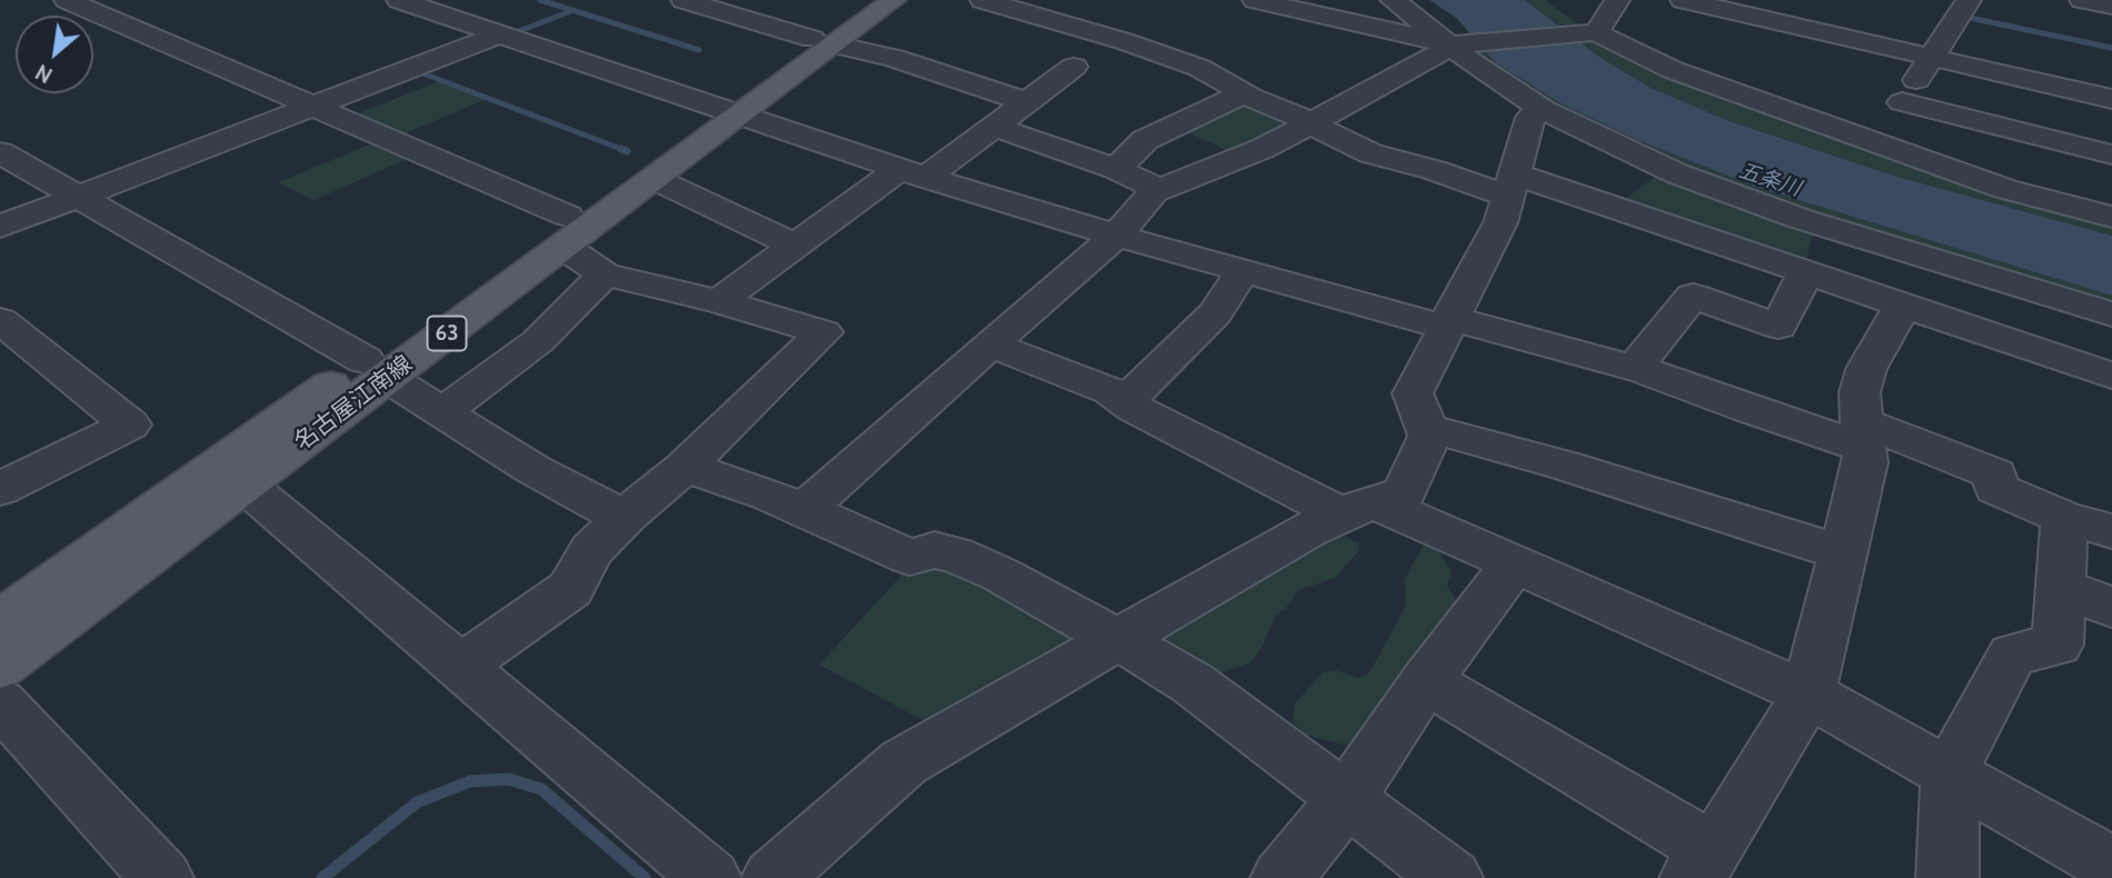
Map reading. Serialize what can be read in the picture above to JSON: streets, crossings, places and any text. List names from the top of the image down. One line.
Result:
{"streets":{"main road":["63","名古屋江南線"]},"water":["五条川"],"north":"bottom left"}
